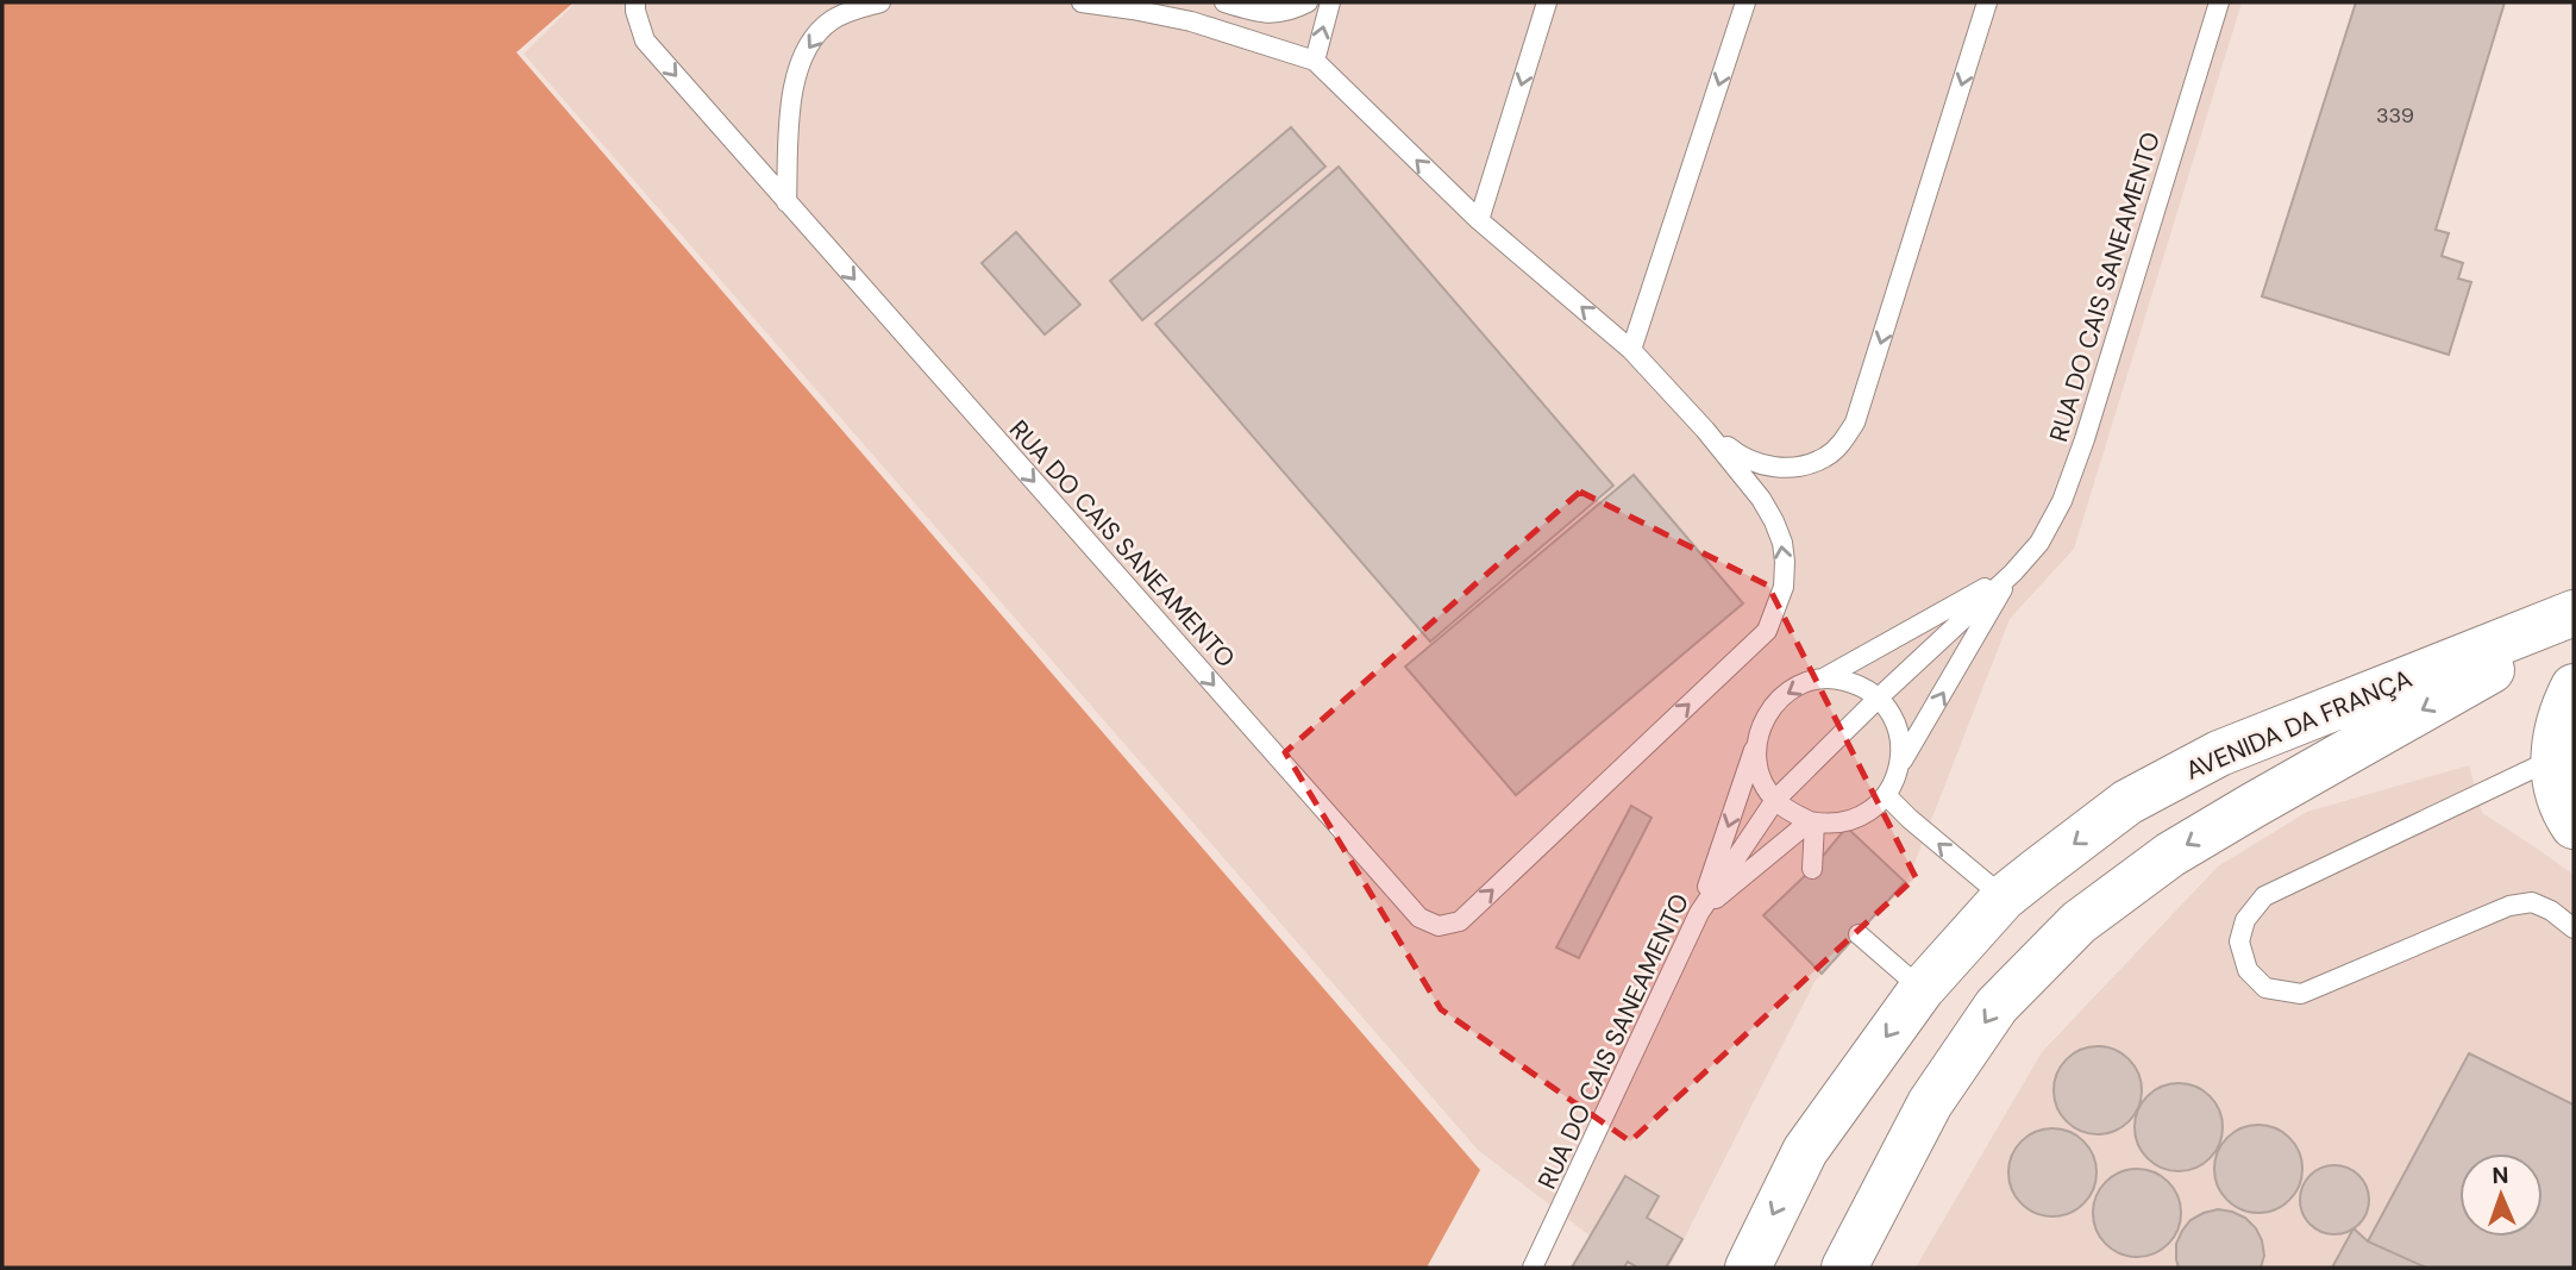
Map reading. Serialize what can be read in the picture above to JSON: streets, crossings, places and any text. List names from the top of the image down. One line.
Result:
{"streets":{"main road":["AVENIDA DA FRANÇA"],"lane":["RUA DO CAIS SANEAMENTO"]},"one_way":["AVENIDA DA FRANÇA"],"house_numbers":["339"],"north":"top"}
